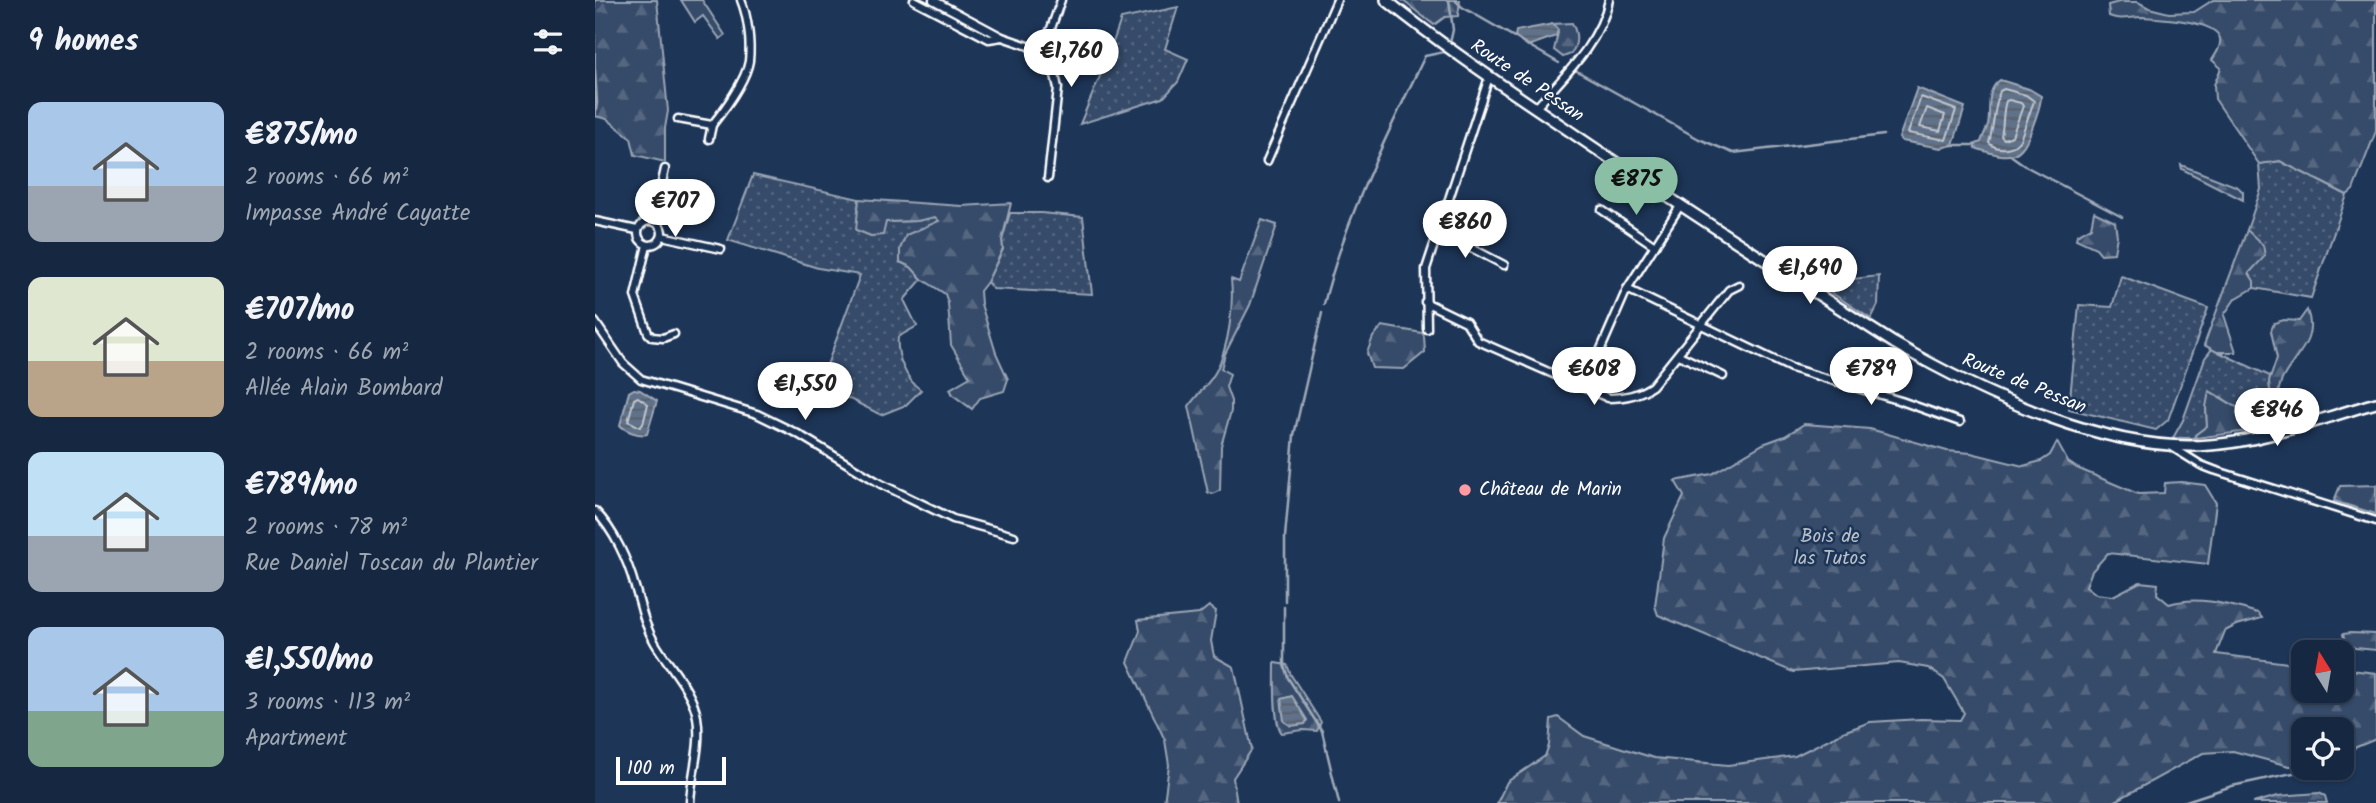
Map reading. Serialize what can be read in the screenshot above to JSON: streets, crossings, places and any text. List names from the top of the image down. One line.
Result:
{"streets":{"main road":["Route de Pessan"]},"parks":["Bois de las Tutos"],"places":["Château de Marin"],"scale_bar":"100 m","north":"top","page":{"heading":"9 homes","price":["€1,760","€875","€707","€860","€1,690","€608","€789","€1,550","€846"],"list":[{"name":"€875/mo","note":"2 rooms · 66 m² · Impasse André Cayatte"},{"name":"€707/mo","note":"2 rooms · 66 m² · Allée Alain Bombard"},{"name":"€789/mo","note":"2 rooms · 78 m² · Rue Daniel Toscan du Plantier"},{"name":"€1,550/mo","note":"3 rooms · 113 m² · Apartment"}],"scale":"100 m"}}
